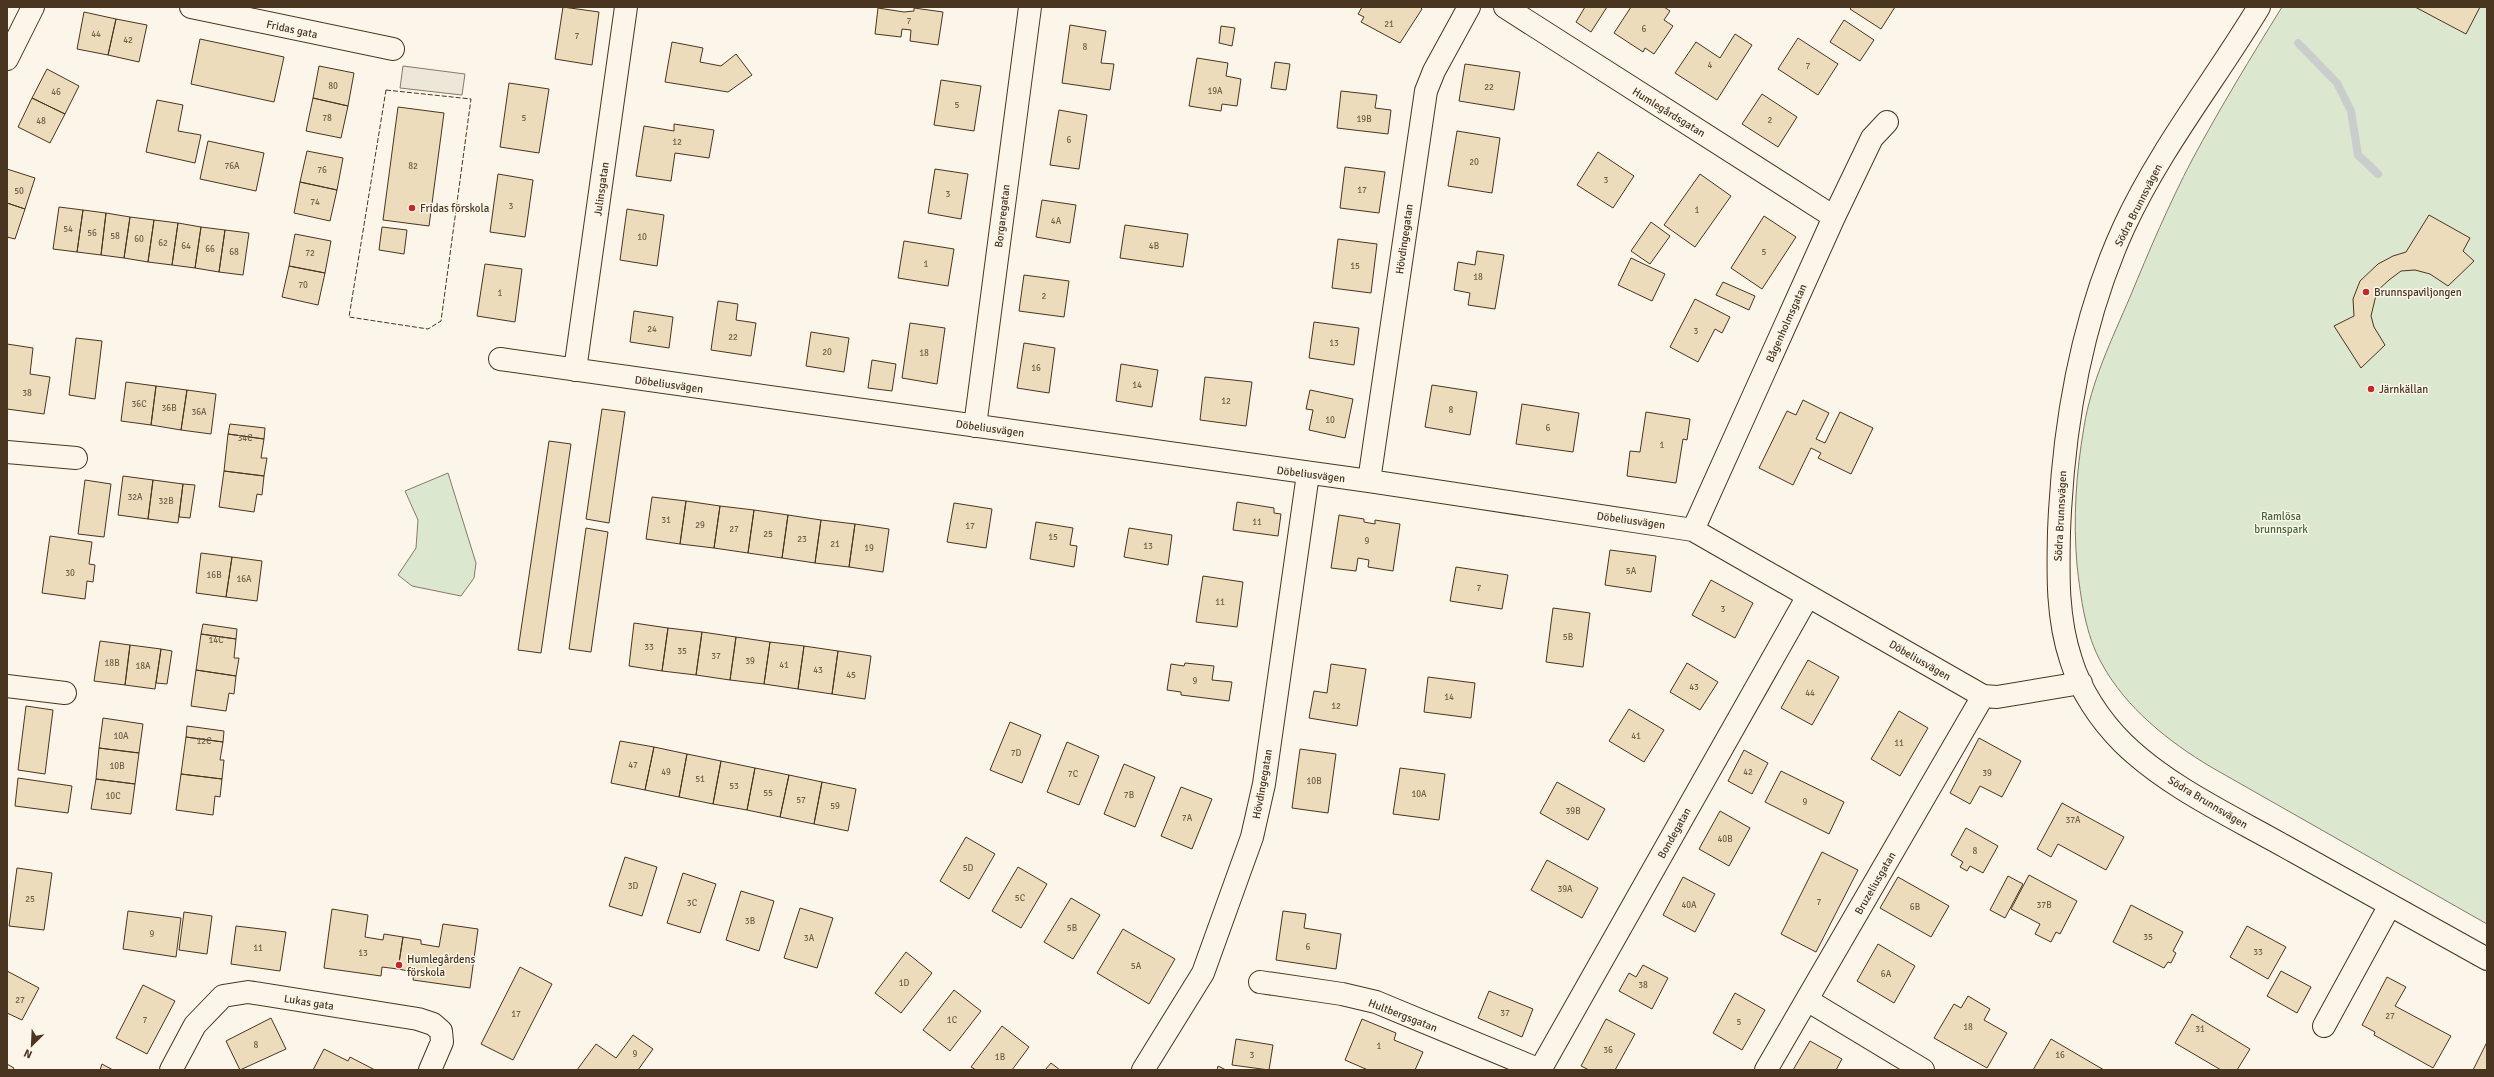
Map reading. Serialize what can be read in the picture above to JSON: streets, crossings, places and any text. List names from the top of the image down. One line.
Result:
{"streets":{"street":["Fridas gata","Humlegårdsgatan","Julinsgatan","Södra Brunnsvägen","Borgaregatan","Hövdingegatan","Bågenholmsgatan","Döbeliusvägen","Bondegatan","Bruzeliusgatan","Lukas gata","Hultbergsgatan"]},"crossings":[["Humlegårdsgatan","Bågenholmsgatan"],["Julinsgatan","Döbeliusvägen"],["Södra Brunnsvägen","Döbeliusvägen"],["Borgaregatan","Döbeliusvägen"],["Hövdingegatan","Döbeliusvägen"],["Bågenholmsgatan","Döbeliusvägen"],["Döbeliusvägen","Bondegatan"],["Döbeliusvägen","Bruzeliusgatan"],["Bondegatan","Hultbergsgatan"]],"parks":["Ramlösa brunnspark"],"places":["Fridas förskola","Brunnspaviljongen","Järnkällan","Humlegårdens förskola"],"house_numbers":["7","21","6","44","7","42","8","4","7","80","22","19A","46","5","78","5","19B","2","48","6","12","20","76A","82","76","3","17","50","3","74","3","1","4A","54","56","58","10","60","62","64","4B","66","68","5","72","1","15","18","70","1","2","24","3","22","13","20","18","16","14","38","12","36C","36B","8","36A","10","6","34C","1","32A","32B","31","11","29","17","27","25","15","23","9","21","13","19","5A","30","16B","16A","7","11","3","5B","14C","33","35","37","39","18B","41","18A","43","45","9","43","44","14","12","10A","41","12C","11","7D","47","10B","49","42","39","7C","51","10B","53","55","10A","7B","10C","57","9","59","39B","7A","37A","40B","8","5D","3D","39A","5C","25","7","3C","40A","37B","6B","3B","5B","9","35","3A","6","11","33","13","5A","6A","1D","38","27","37","17","27","7","1C","5","18","31","8","1","36","9","3","16","1B"],"north":"bottom left"}
